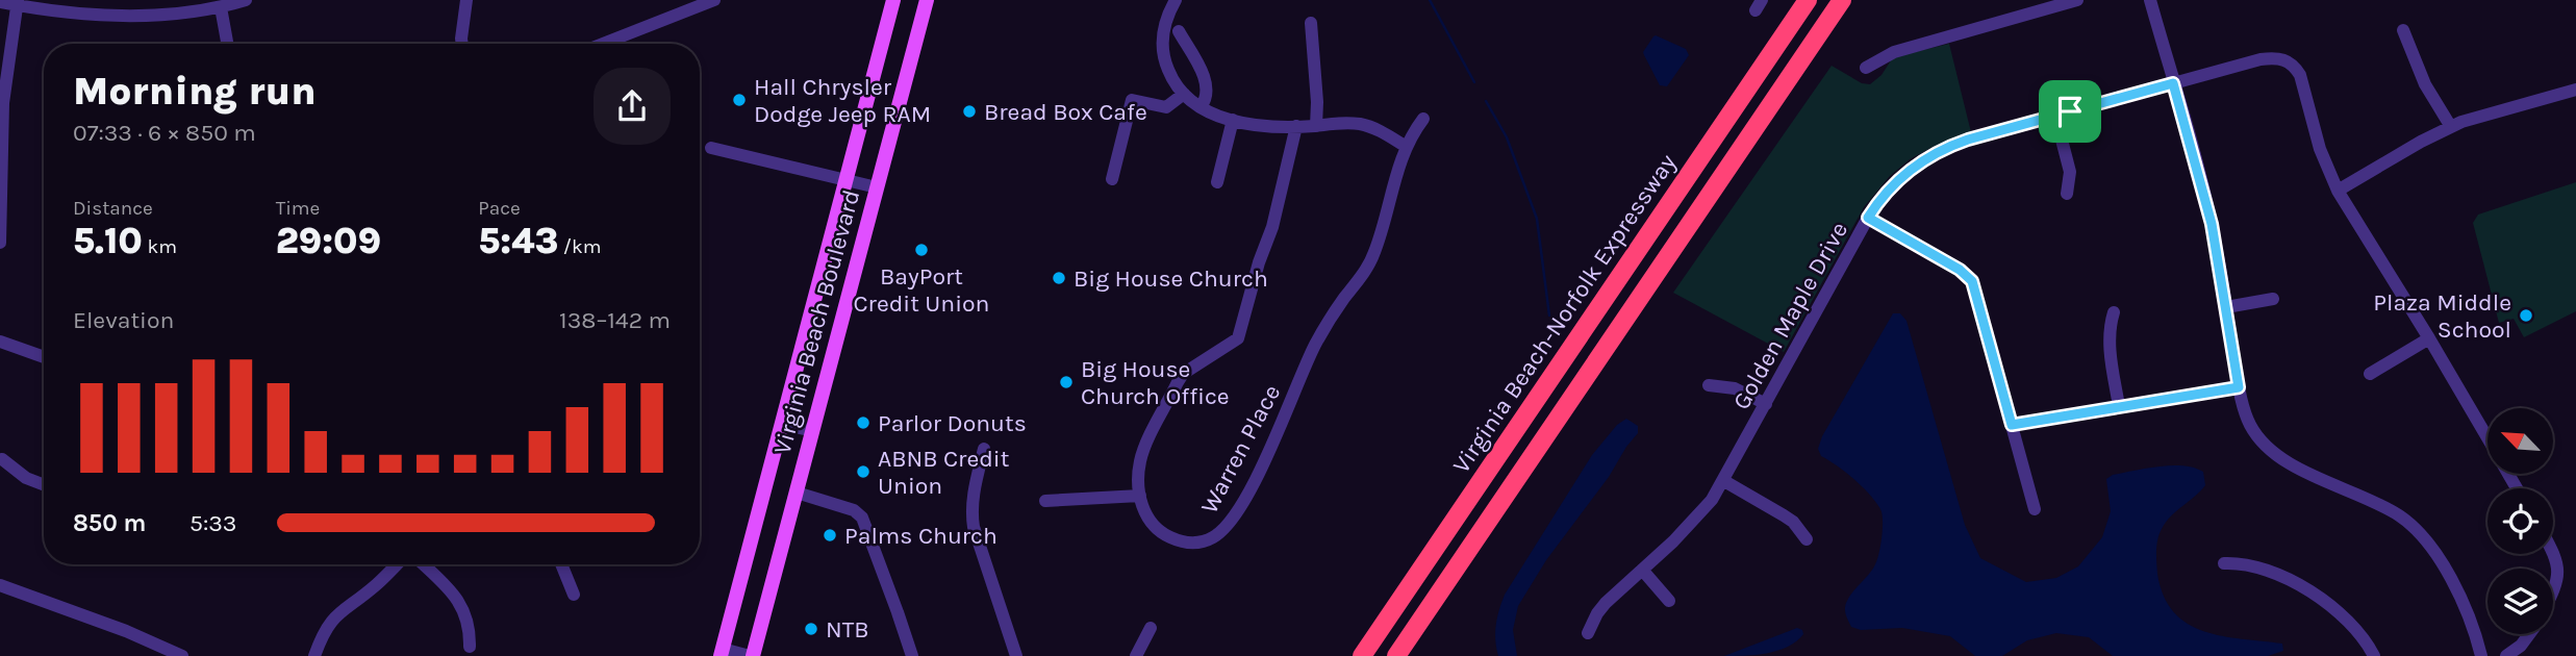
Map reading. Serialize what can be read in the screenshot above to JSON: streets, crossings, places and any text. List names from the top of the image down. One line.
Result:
{"streets":{"highway":["Virginia Beach-Norfolk Expressway"],"main road":["Virginia Beach Boulevard"],"street":["Golden Maple Drive","Warren Place"]},"places":["Hall Chrysler Dodge Jeep RAM","Bread Box Cafe","BayPort Credit Union","Big House Church","Plaza Middle School","Big House Church Office","Parlor Donuts","ABNB Credit Union","Palms Church","NTB"],"north":"top left","page":{"heading":["Morning run","07:33 · 6 × 850 m"],"stats":[["Distance","5.10 km"],["Time","29:09"],["Pace","5:43 /km"]],"chart":["Elevation","138–142 m"],"list":[{"name":"850 m","note":"5:33"}]}}
